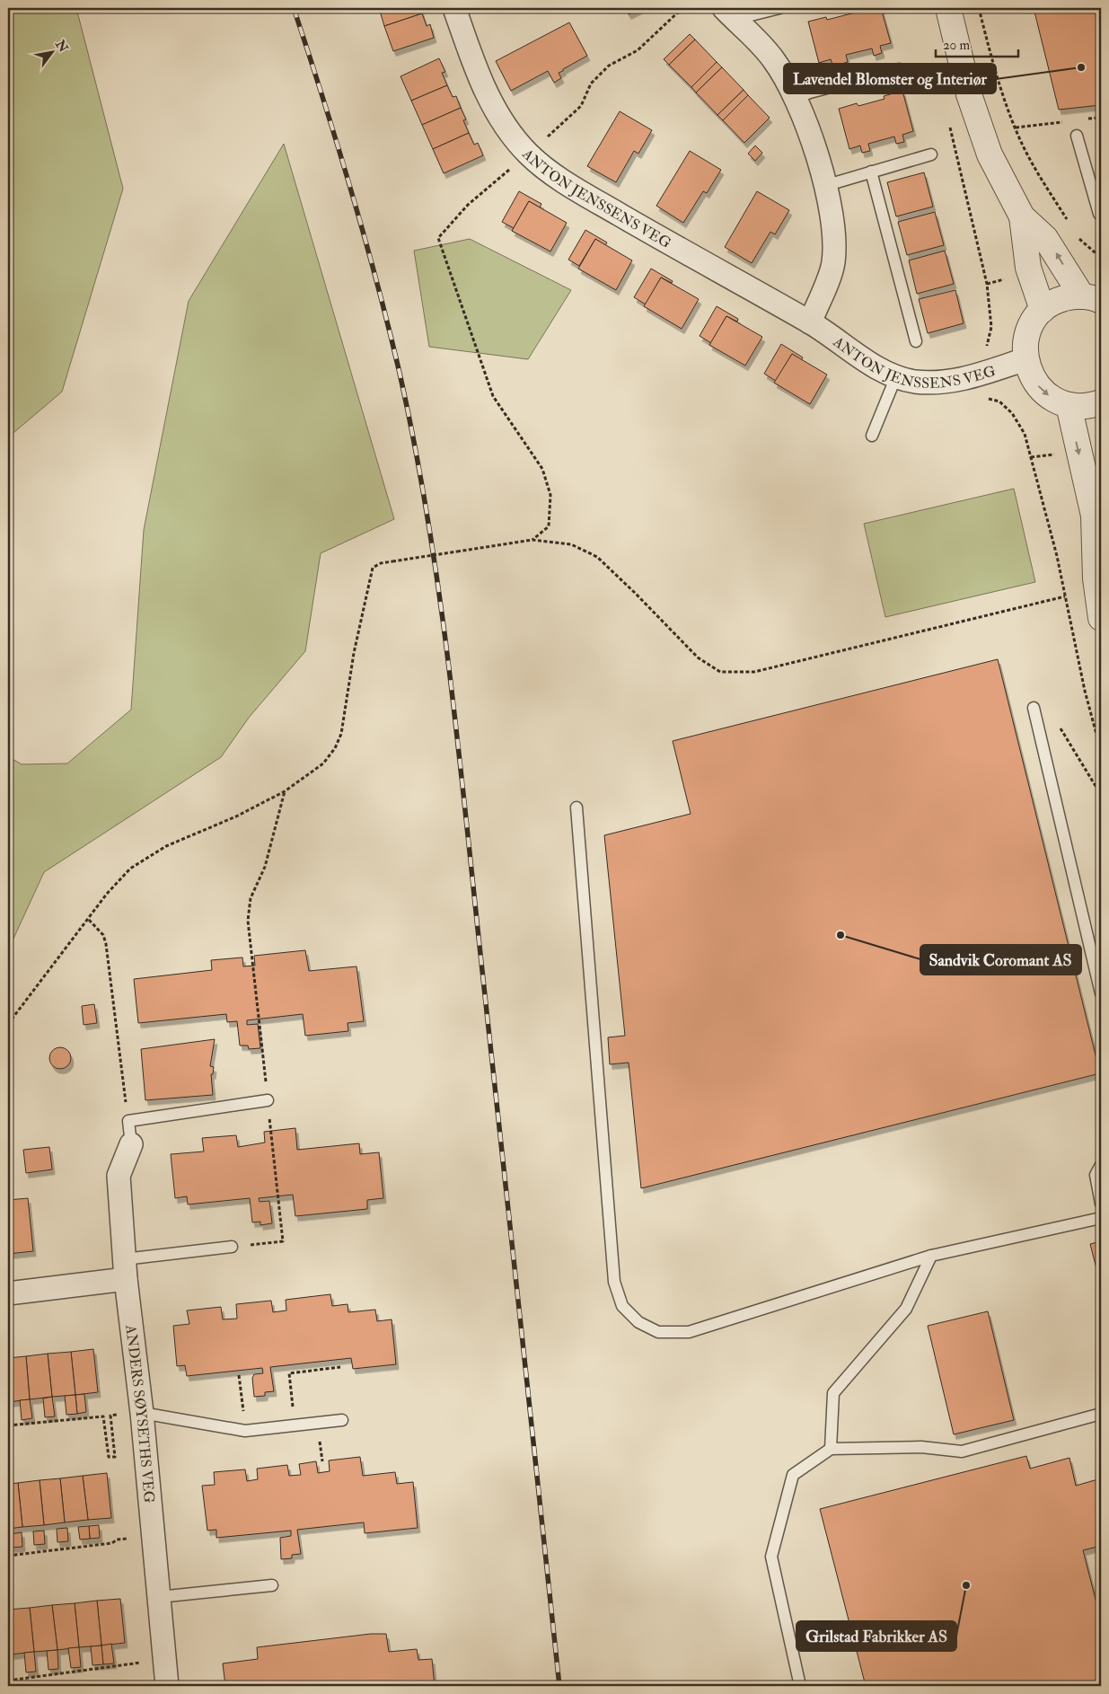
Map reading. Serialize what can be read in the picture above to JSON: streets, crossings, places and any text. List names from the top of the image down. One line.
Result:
{"streets":{"street":["ANTON JENSSENS VEG","ANDERS SØYSETHS VEG"]},"places":["Lavendel Blomster og Interiør","Sandvik Coromant AS","Grilstad Fabrikker AS"],"scale_bar":"20 m","north":"top right"}
